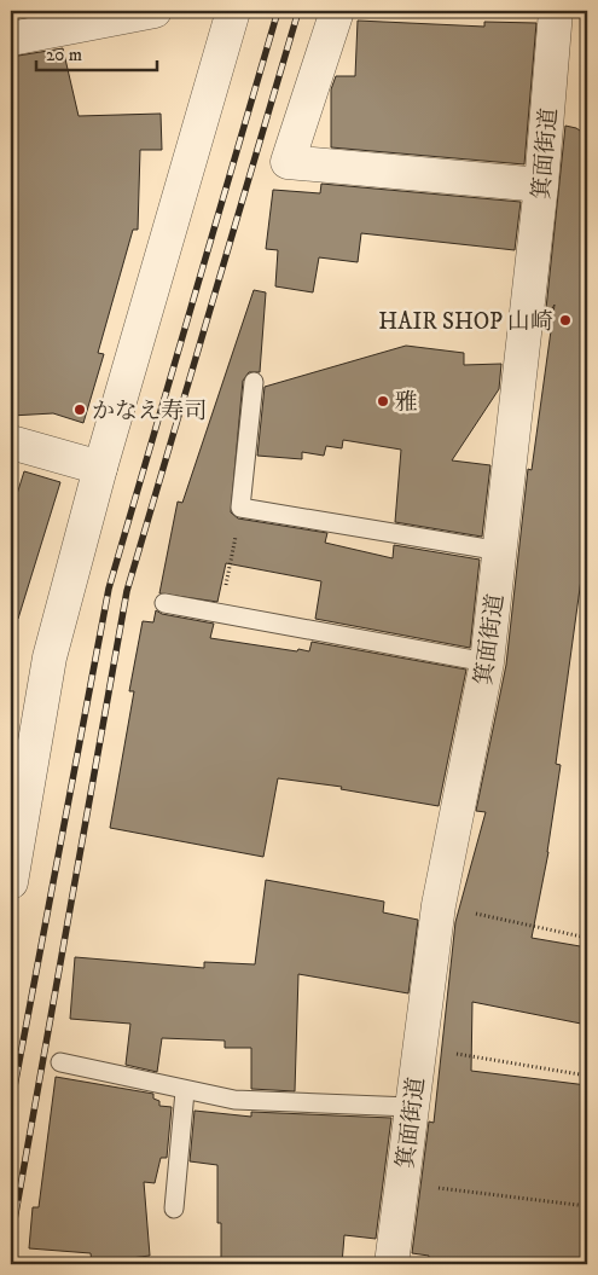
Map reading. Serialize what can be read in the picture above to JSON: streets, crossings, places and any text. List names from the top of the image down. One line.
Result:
{"streets":{"street":["箕面街道"]},"places":["HAIR SHOP 山崎","雅","かなえ寿司"],"scale_bar":"20 m"}
